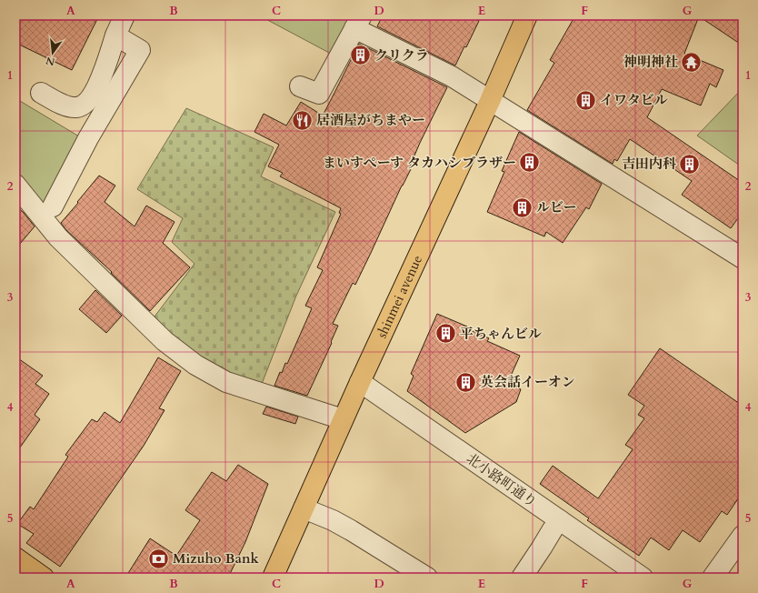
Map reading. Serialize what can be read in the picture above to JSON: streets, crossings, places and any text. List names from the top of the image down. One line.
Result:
{"streets":{"main road":["shinmei avenue"],"street":["北小路町通り"]},"crossings":[["shinmei avenue","北小路町通り"]],"places":{"building":["クリクラ","イワタビル","まいすぺーす タカハシブラザー","吉田内科","ルビー","平ちゃんビル","英会話イーオン"],"temple":["神明神社"],"restaurant":["居酒屋がちまやー"],"bank":["Mizuho Bank"]},"north":"bottom","grid":{"columns":["A","B","C","D","E","F","G"],"rows":["1","2","3","4","5"]}}
